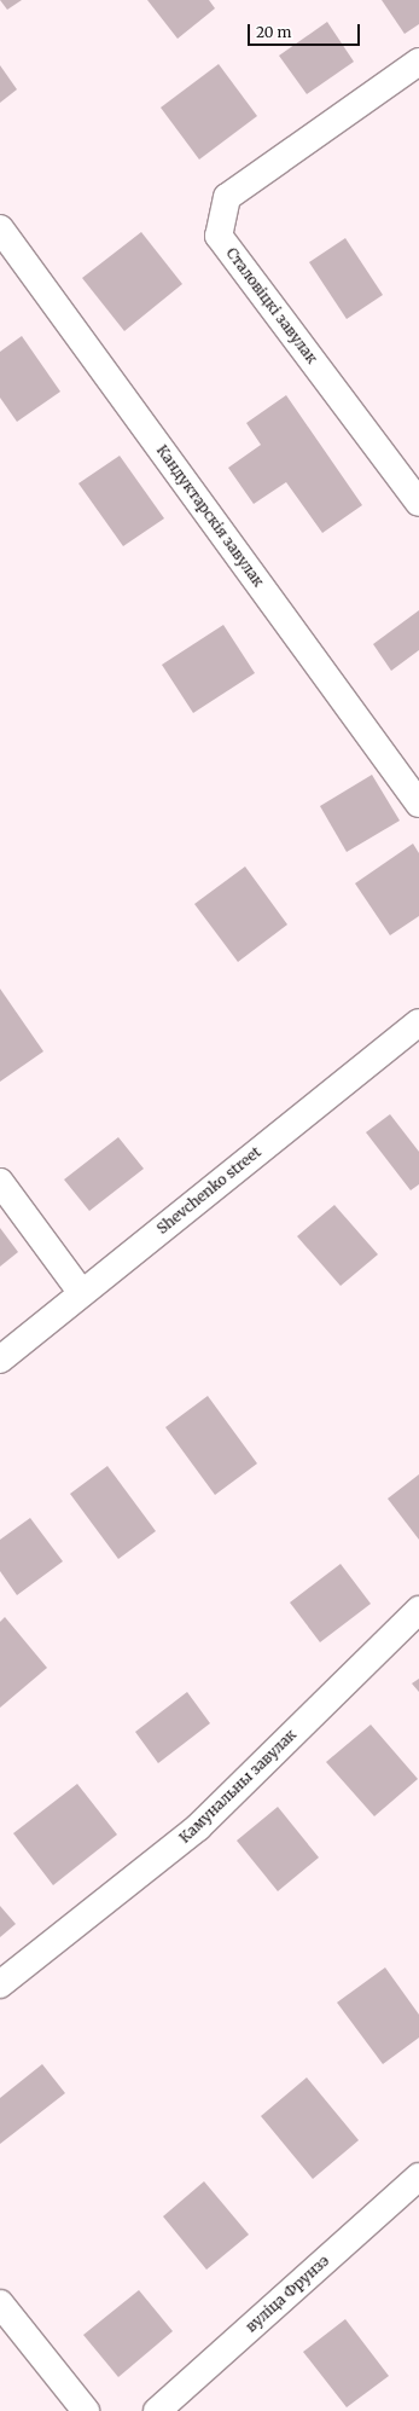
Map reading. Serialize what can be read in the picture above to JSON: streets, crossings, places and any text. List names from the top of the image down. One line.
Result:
{"streets":{"street":["Сталовіцкі завулак","Кандуктарскія завулак","Shevchenko street","Камунальны завулак","вуліца Фрунзэ"]},"scale_bar":"20 m"}
